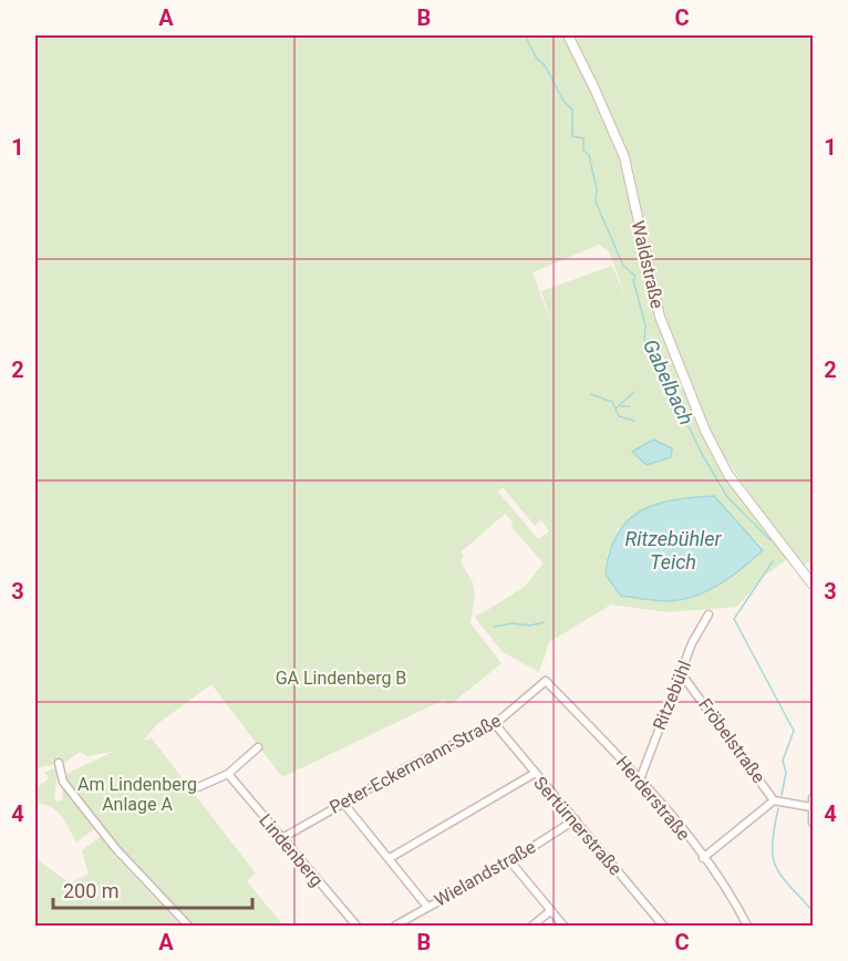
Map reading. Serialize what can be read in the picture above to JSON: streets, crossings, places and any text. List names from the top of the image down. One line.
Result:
{"streets":{"street":["Waldstraße","Ritzebühl","Fröbelstraße","Peter-Eckermann-Straße","Herderstraße","Sertürnerstraße","Lindenberg","Wielandstraße"]},"crossings":[["Ritzebühl","Fröbelstraße"],["Ritzebühl","Herderstraße"],["Fröbelstraße","Herderstraße"],["Peter-Eckermann-Straße","Herderstraße"],["Peter-Eckermann-Straße","Sertürnerstraße"],["Peter-Eckermann-Straße","Lindenberg"],["Sertürnerstraße","Wielandstraße"]],"water":["Gabelbach","Ritzebühler Teich"],"parks":["GA Lindenberg B","Am Lindenberg Anlage A"],"scale_bar":"200 m","grid":{"columns":["A","B","C"],"rows":["1","2","3","4"]}}
